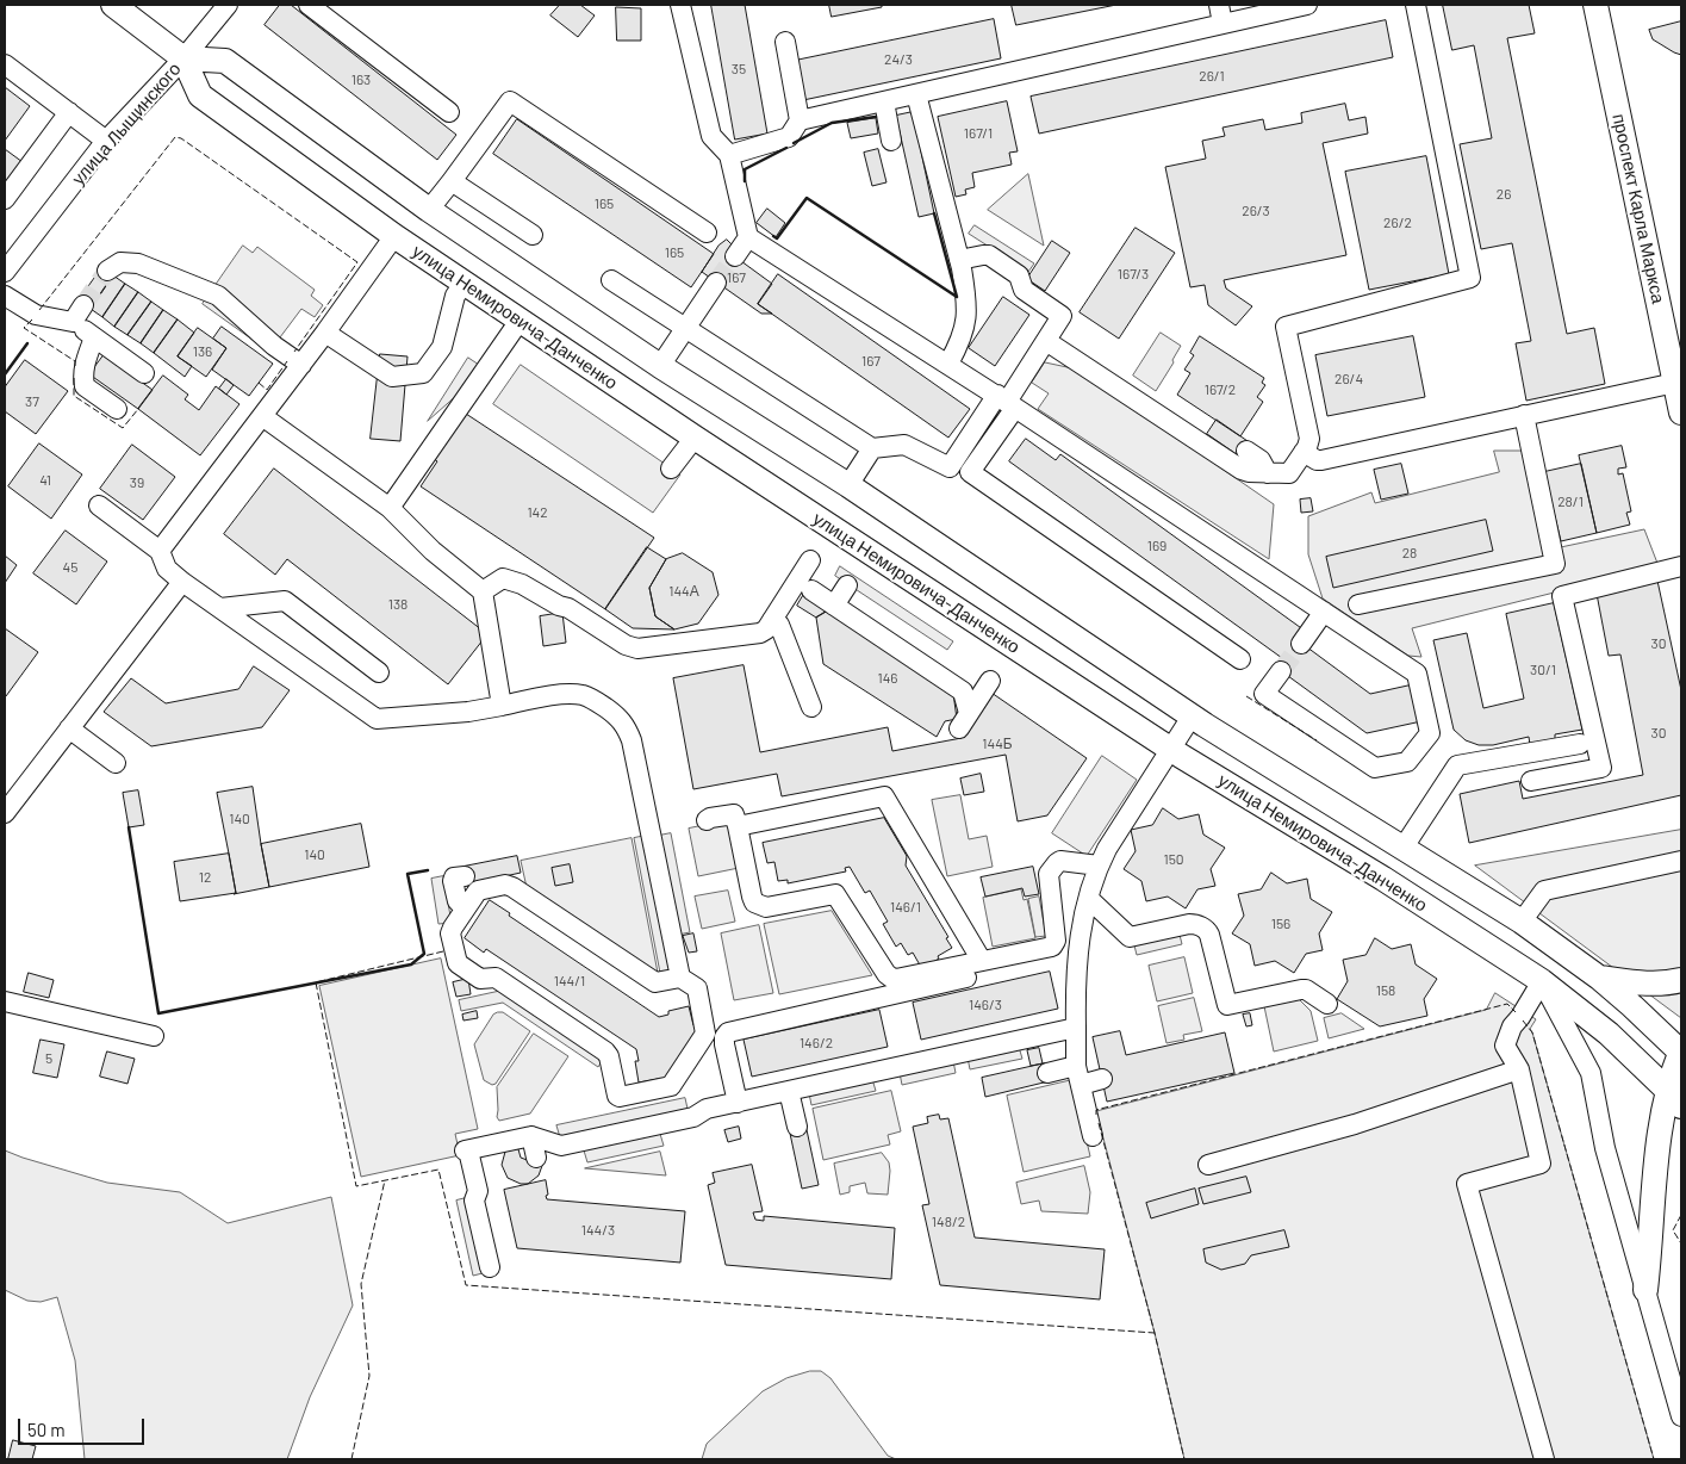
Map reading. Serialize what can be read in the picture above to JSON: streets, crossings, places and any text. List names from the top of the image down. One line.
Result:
{"streets":{"main road":["проспект Карла Маркса","улица Немировича-Данченко"],"street":["улица Лыщинского"]},"crossings":[["улица Лыщинского","улица Немировича-Данченко"]],"house_numbers":["24/3","35","26/1","163","167/1","26","165","26/3","26/2","165","167/3","167","136","167","26/4","167/2","37","41","39","28/1","142","169","28","45","144А","138","30","30/1","146","30","144Б","140","140","150","12","146/1","156","144/1","158","146/3","146/2","5","148/2","144/3"],"scale_bar":"50 m"}
